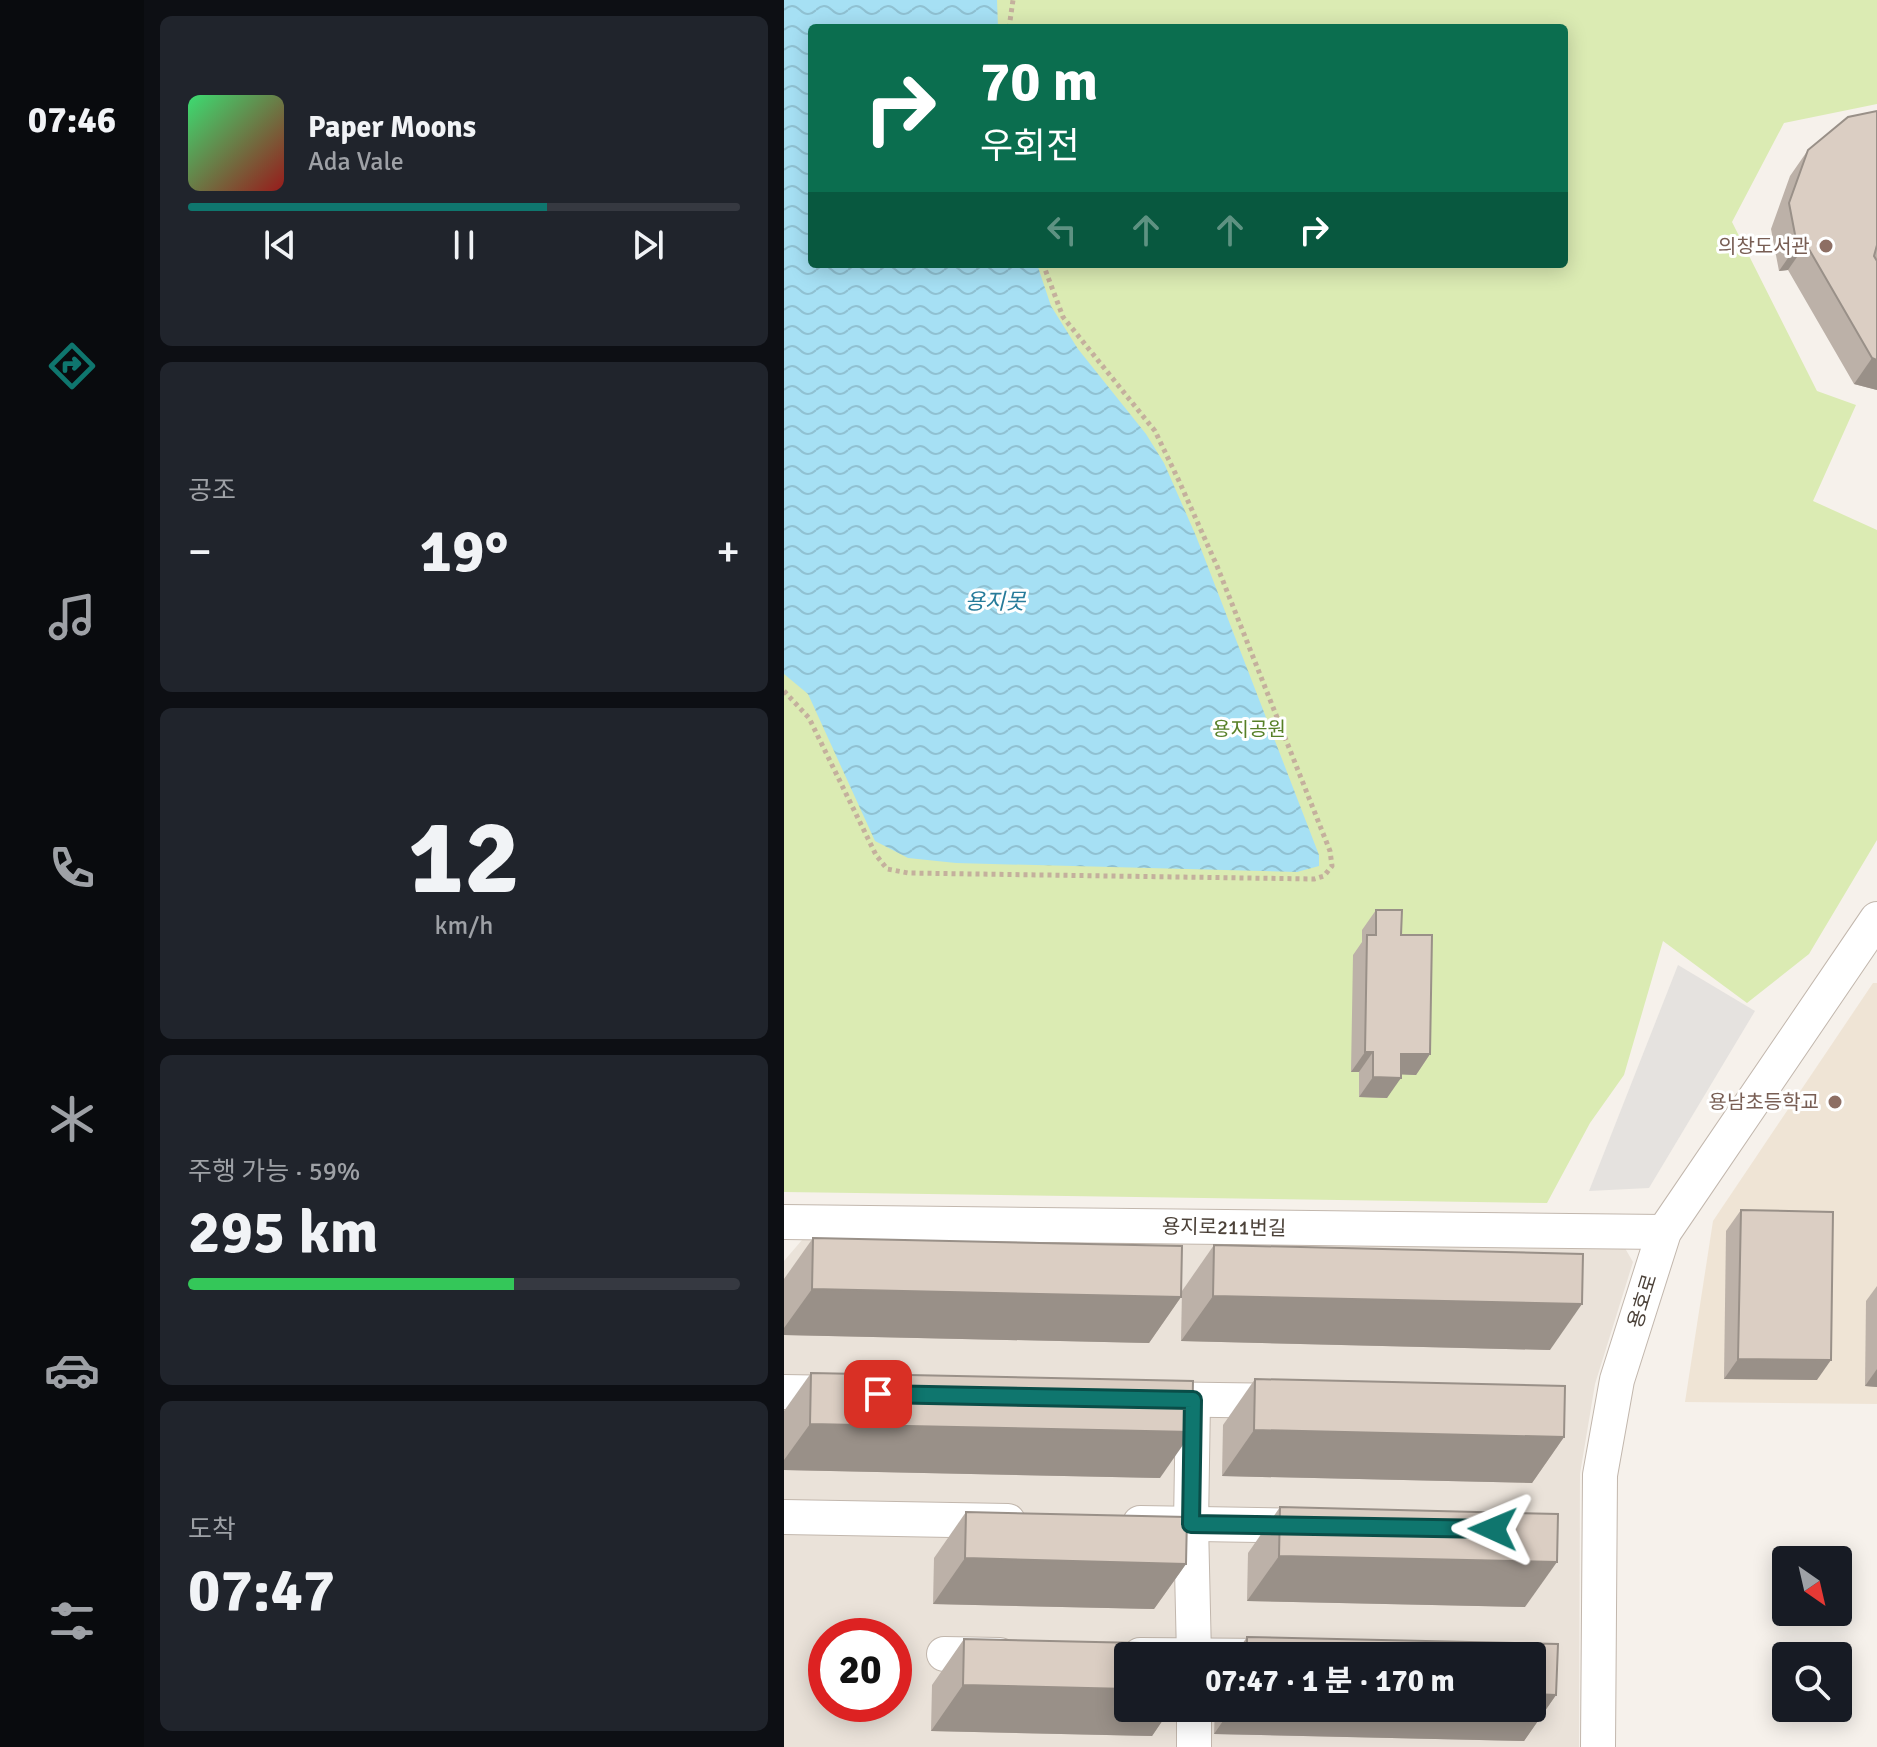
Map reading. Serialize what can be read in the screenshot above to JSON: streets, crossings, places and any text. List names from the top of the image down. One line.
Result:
{"streets":{"street":["용지로211번길","용호로"]},"crossings":[["용지로211번길","용호로"]],"water":["용지못"],"parks":["용지공원"],"places":["의창도서관","용남초등학교"],"north":"bottom right","page":{"tabs":"07:46","turn":["70 m","우회전"],"song":["Paper Moons","Ada Vale"],"tile":["공조",["12","km/h"],["주행 가능 · 59%","295 km"],["도착","07:47"]],"heat":["−","19°","+"],"limit":"20","trip":"07:47 · 1 분 · 170 m"}}
